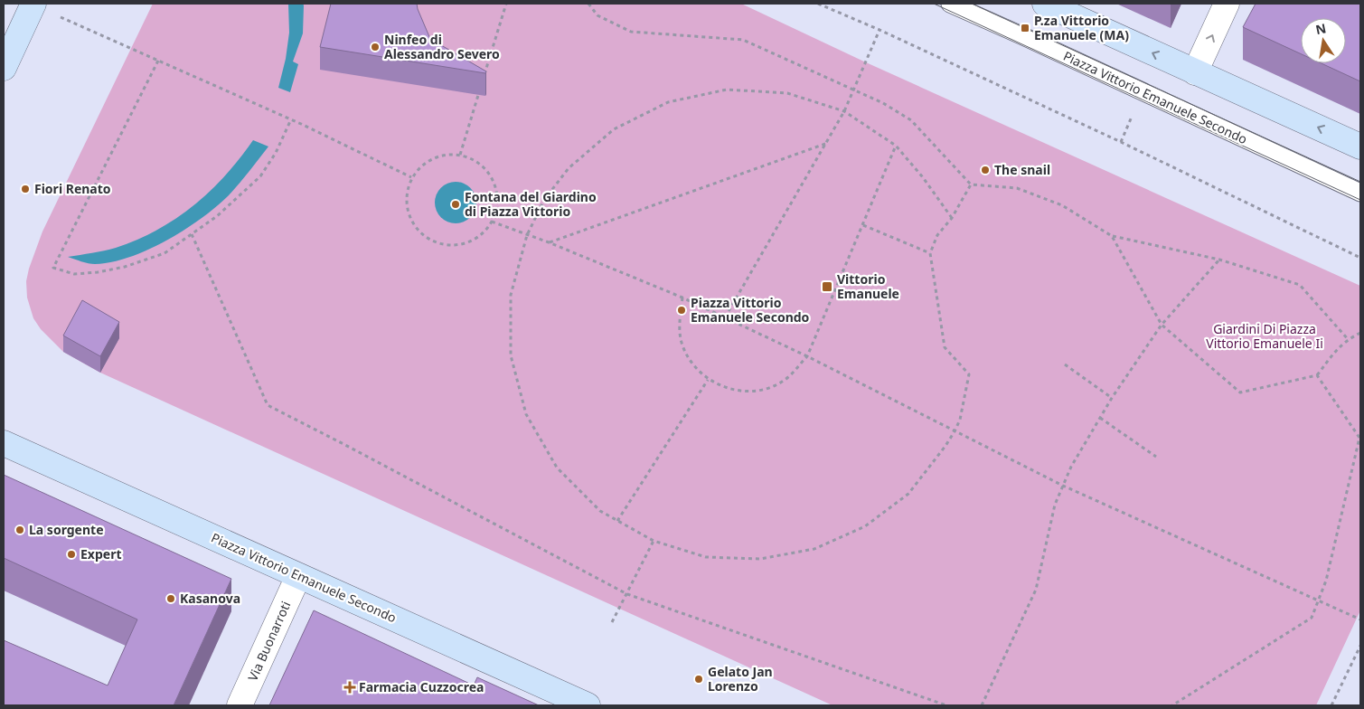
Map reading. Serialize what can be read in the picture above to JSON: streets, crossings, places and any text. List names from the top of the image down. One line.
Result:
{"streets":{"main road":["Piazza Vittorio Emanuele Secondo"],"street":["Via Buonarroti"]},"crossings":[["Piazza Vittorio Emanuele Secondo","Via Buonarroti"]],"parks":["Giardini Di Piazza Vittorio Emanuele Ii"],"places":{"transit":["P.za Vittorio Emanuele (MA)","Vittorio Emanuele"],"other":["Ninfeo di Alessandro Severo","The snail","Fiori Renato","Fontana del Giardino di Piazza Vittorio","Piazza Vittorio Emanuele Secondo","La sorgente","Expert","Kasanova","Gelato Jan Lorenzo"],"health":["Farmacia Cuzzocrea"]},"north":"top"}
